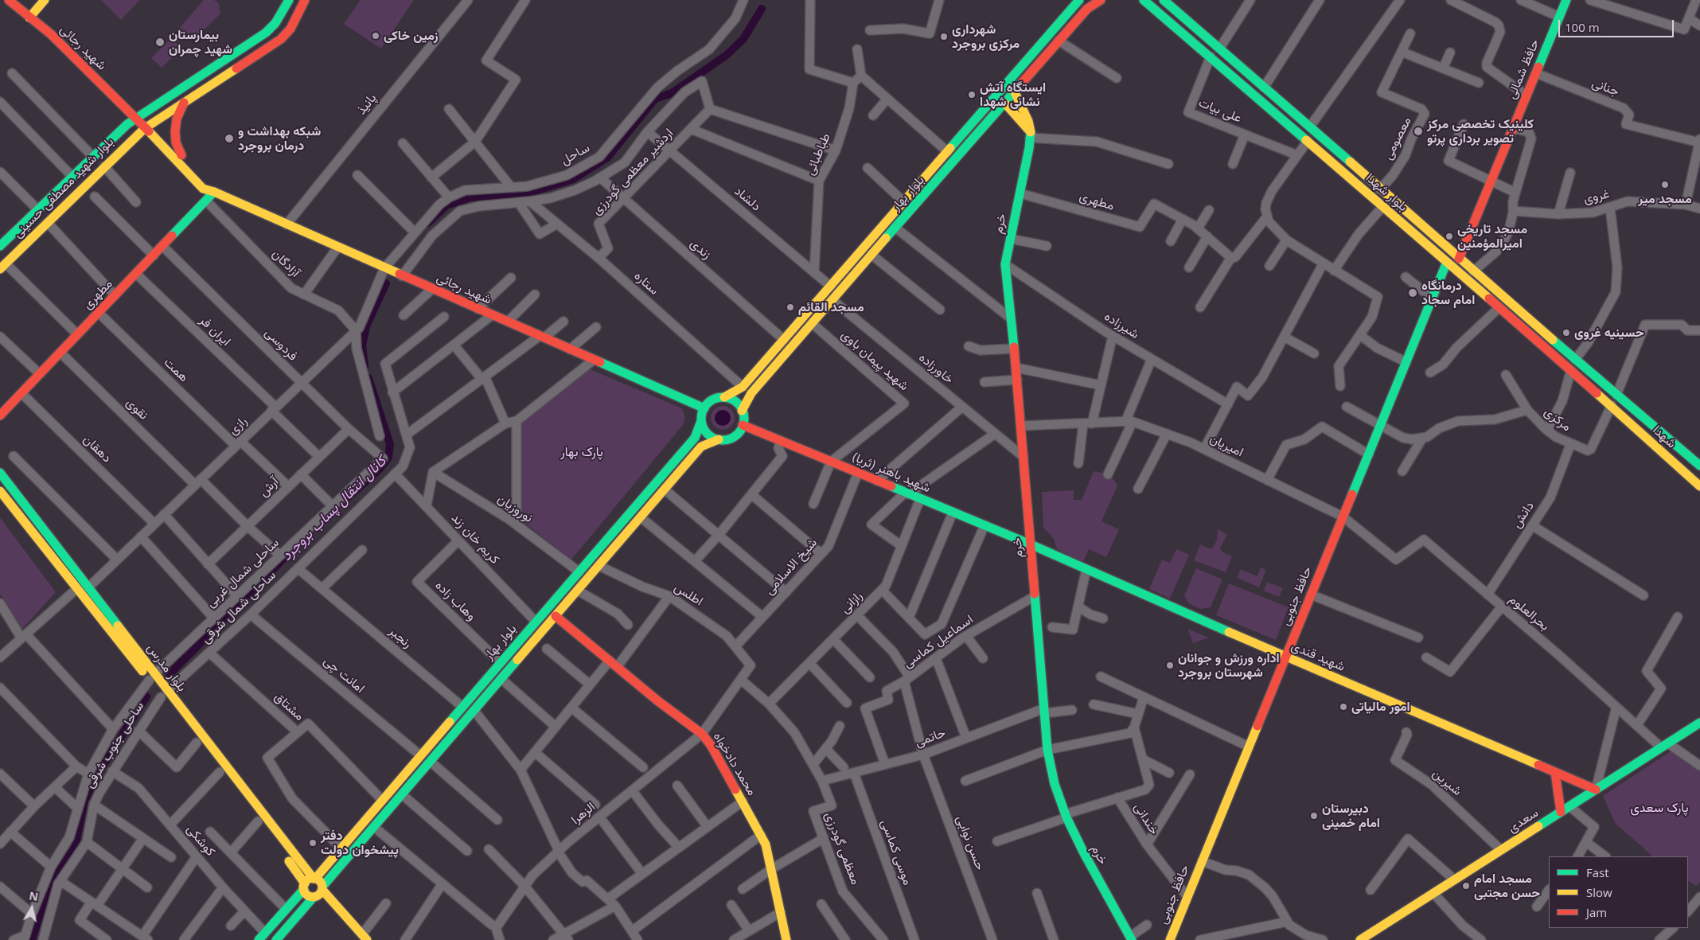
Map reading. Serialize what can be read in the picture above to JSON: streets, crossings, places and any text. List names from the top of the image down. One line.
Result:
{"streets":{"main road":["شهید رجائی","حافظ شمالی","بلوار شهید مصطفی حسینی","بلوار شهدا","بلوار بهار","مطهری","خرم","شهدا","شهید باهنر (ثریا)","حافظ جنوبی","شهید قندی","بلوار مدرس","محمد دادخواه","سعدی"],"street":["جنانی","پانیذ","علی بیات","معصومی","ساحل","طباطبائی","اردشیر معظمی گودرزی","غروی","دلشاد","زندی","آزادگان","ستاره","شیرزاده","ایران فر","فردوسی","شهید پیمان باوی","خاورزاده","همت","نقوی","مرکزی","رازی","امیریان","دهقان","آرش","نوروزیان","دانش","کریم خان زند","شیخ الاسلامی","ساحلی شمال غربی","اطلس","وهاب زاده","رازانی","ساحلی شمال شرقی","بحرالعلوم","رنجبر","اسماعیل کماسی","امانت چی","مشتاق","حاتمی","ساحلی جنوب شرقی","شیرین","الزهرا","خندانی","کوشکی","حسن نوابی","معظمی گودرزی","موسی کماسی"]},"crossings":[["شهید رجائی","پانیذ"],["شهید رجائی","ساحل"],["شهید رجائی","بلوار شهید مصطفی حسینی"],["شهید رجائی","بلوار بهار"],["شهید رجائی","مطهری"],["شهید رجائی","رازی"],["شهید رجائی","شهید باهنر (ثریا)"],["حافظ شمالی","جنانی"],["حافظ شمالی","بلوار شهدا"],["علی بیات","بلوار شهدا"],["معصومی","بلوار شهدا"],["ساحل","رازی"],["طباطبائی","دلشاد"],["اردشیر معظمی گودرزی","دلشاد"],["اردشیر معظمی گودرزی","زندی"],["اردشیر معظمی گودرزی","ستاره"],["بلوار شهدا","مرکزی"],["بلوار شهدا","شهدا"],["بلوار شهدا","حافظ جنوبی"],["بلوار بهار","دلشاد"],["بلوار بهار","خرم"],["بلوار بهار","زندی"],["بلوار بهار","ستاره"],["بلوار بهار","شهید پیمان باوی"],["بلوار بهار","خاورزاده"],["بلوار بهار","شهید باهنر (ثریا)"],["بلوار بهار","نوروزیان"],["بلوار بهار","کریم خان زند"],["بلوار بهار","اطلس"],["بلوار بهار","وهاب زاده"],["بلوار بهار","رنجبر"],["بلوار بهار","بلوار مدرس"],["بلوار بهار","امانت چی"],["بلوار بهار","مشتاق"],["بلوار بهار","محمد دادخواه"],["بلوار بهار","کوشکی"],["مطهری","خرم"],["مطهری","آزادگان"],["مطهری","ایران فر"],["مطهری","فردوسی"],["مطهری","همت"],["مطهری","نقوی"],["مطهری","دهقان"],["خرم","شیرزاده"],["خرم","خاورزاده"],["خرم","امیریان"],["خرم","شهید باهنر (ثریا)"],["خرم","اسماعیل کماسی"],["خرم","شهید قندی"],["خرم","حاتمی"],["خرم","خندانی"],["آزادگان","رازی"],["ایران فر","رازی"],["ایران فر","آرش"],["فردوسی","رازی"],["فردوسی","آرش"],["فردوسی","ساحلی شمال غربی"],["شهید پیمان باوی","شهید باهنر (ثریا)"],["همت","رازی"],["همت","آرش"],["نقوی","رازی"],["نقوی","آرش"],["نقوی","ساحلی شمال غربی"],["مرکزی","شهدا"],["مرکزی","دانش"],["رازی","دهقان"],["رازی","بلوار مدرس"],["امیریان","حافظ جنوبی"],["امیریان","بحرالعلوم"],["شهید باهنر (ثریا)","شیخ الاسلامی"],["شهید باهنر (ثریا)","رازانی"],["شهید باهنر (ثریا)","شهید قندی"],["دانش","بحرالعلوم"],["کریم خان زند","وهاب زاده"],["کریم خان زند","ساحلی شمال شرقی"],["شیخ الاسلامی","اطلس"],["ساحلی شمال غربی","بلوار مدرس"],["اطلس","الزهرا"],["حافظ جنوبی","شهید قندی"],["حافظ جنوبی","خندانی"],["رازانی","حسن نوابی"],["رازانی","معظمی گودرزی"],["ساحلی شمال شرقی","رنجبر"],["ساحلی شمال شرقی","بلوار مدرس"],["ساحلی شمال شرقی","امانت چی"],["ساحلی شمال شرقی","مشتاق"],["ساحلی شمال شرقی","ساحلی جنوب شرقی"],["بحرالعلوم","سعدی"],["اسماعیل کماسی","حاتمی"],["اسماعیل کماسی","حسن نوابی"],["شهید قندی","سعدی"],["بلوار مدرس","ساحلی جنوب شرقی"],["حاتمی","حسن نوابی"],["حاتمی","معظمی گودرزی"],["حاتمی","موسی کماسی"],["ساحلی جنوب شرقی","کوشکی"],["محمد دادخواه","الزهرا"],["شیرین","سعدی"],["الزهرا","معظمی گودرزی"]],"water":["کانال انتقال پساب بروجرد"],"parks":["پارک بهار","پارک سعدی"],"places":["زمین خاکی","شهرداری مرکزی بروجرد","بیمارستان شهید چمران","ایستگاه آتش نشانی شهدا","کلینیک تخصصی مرکز تصویر برداری پرتو","شبکه بهداشت و درمان بروجرد","مسجد میر","مسجد تاریخی امیرالمؤمنین","درمانگاه امام سجاد","مسجد القائم","حسینیه غروی","اداره ورزش و جوانان شهرستان بروجرد","امور مالیاتی","دبیرستان امام خمینی","دفتر پیشخوان دولت","مسجد امام حسن مجتبی"],"legend":["Fast","Slow","Jam"],"scale_bar":"100 m","north":"top"}
